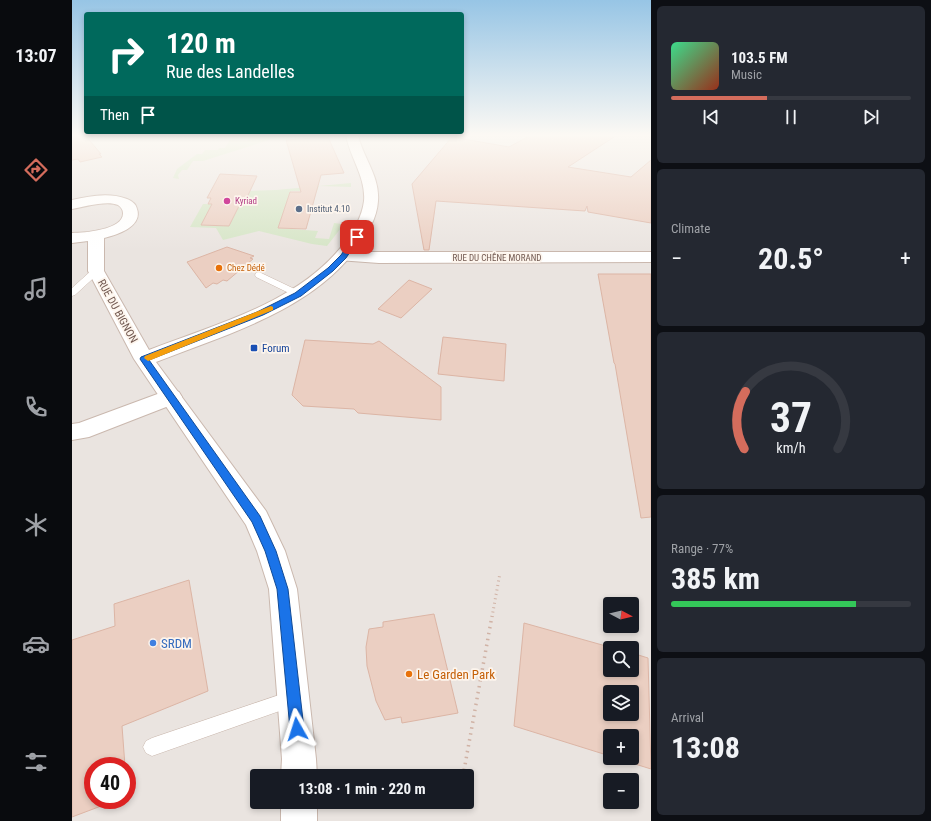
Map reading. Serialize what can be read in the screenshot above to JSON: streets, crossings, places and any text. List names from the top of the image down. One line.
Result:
{"streets":{"street":["RUE DU CHÊNE MORAND","RUE DU BIGNON"]},"places":{"other":["Kyriad","Institut 4.10","Chez Dédé","SRDM","Le Garden Park"],"transit":["Forum"]},"north":"right","page":{"tabs":"13:07","turn":["120 m","Rue des Landelles"],"song":["103.5 FM","Music"],"then":"Then","tile":["Climate",["Range · 77%","385 km"],["Arrival","13:08"]],"heat":["−","20.5°","+"],"map_buttons":["+","−"],"limit":"40","trip":"13:08 · 1 min · 220 m","gauge":["37","km/h"]}}
